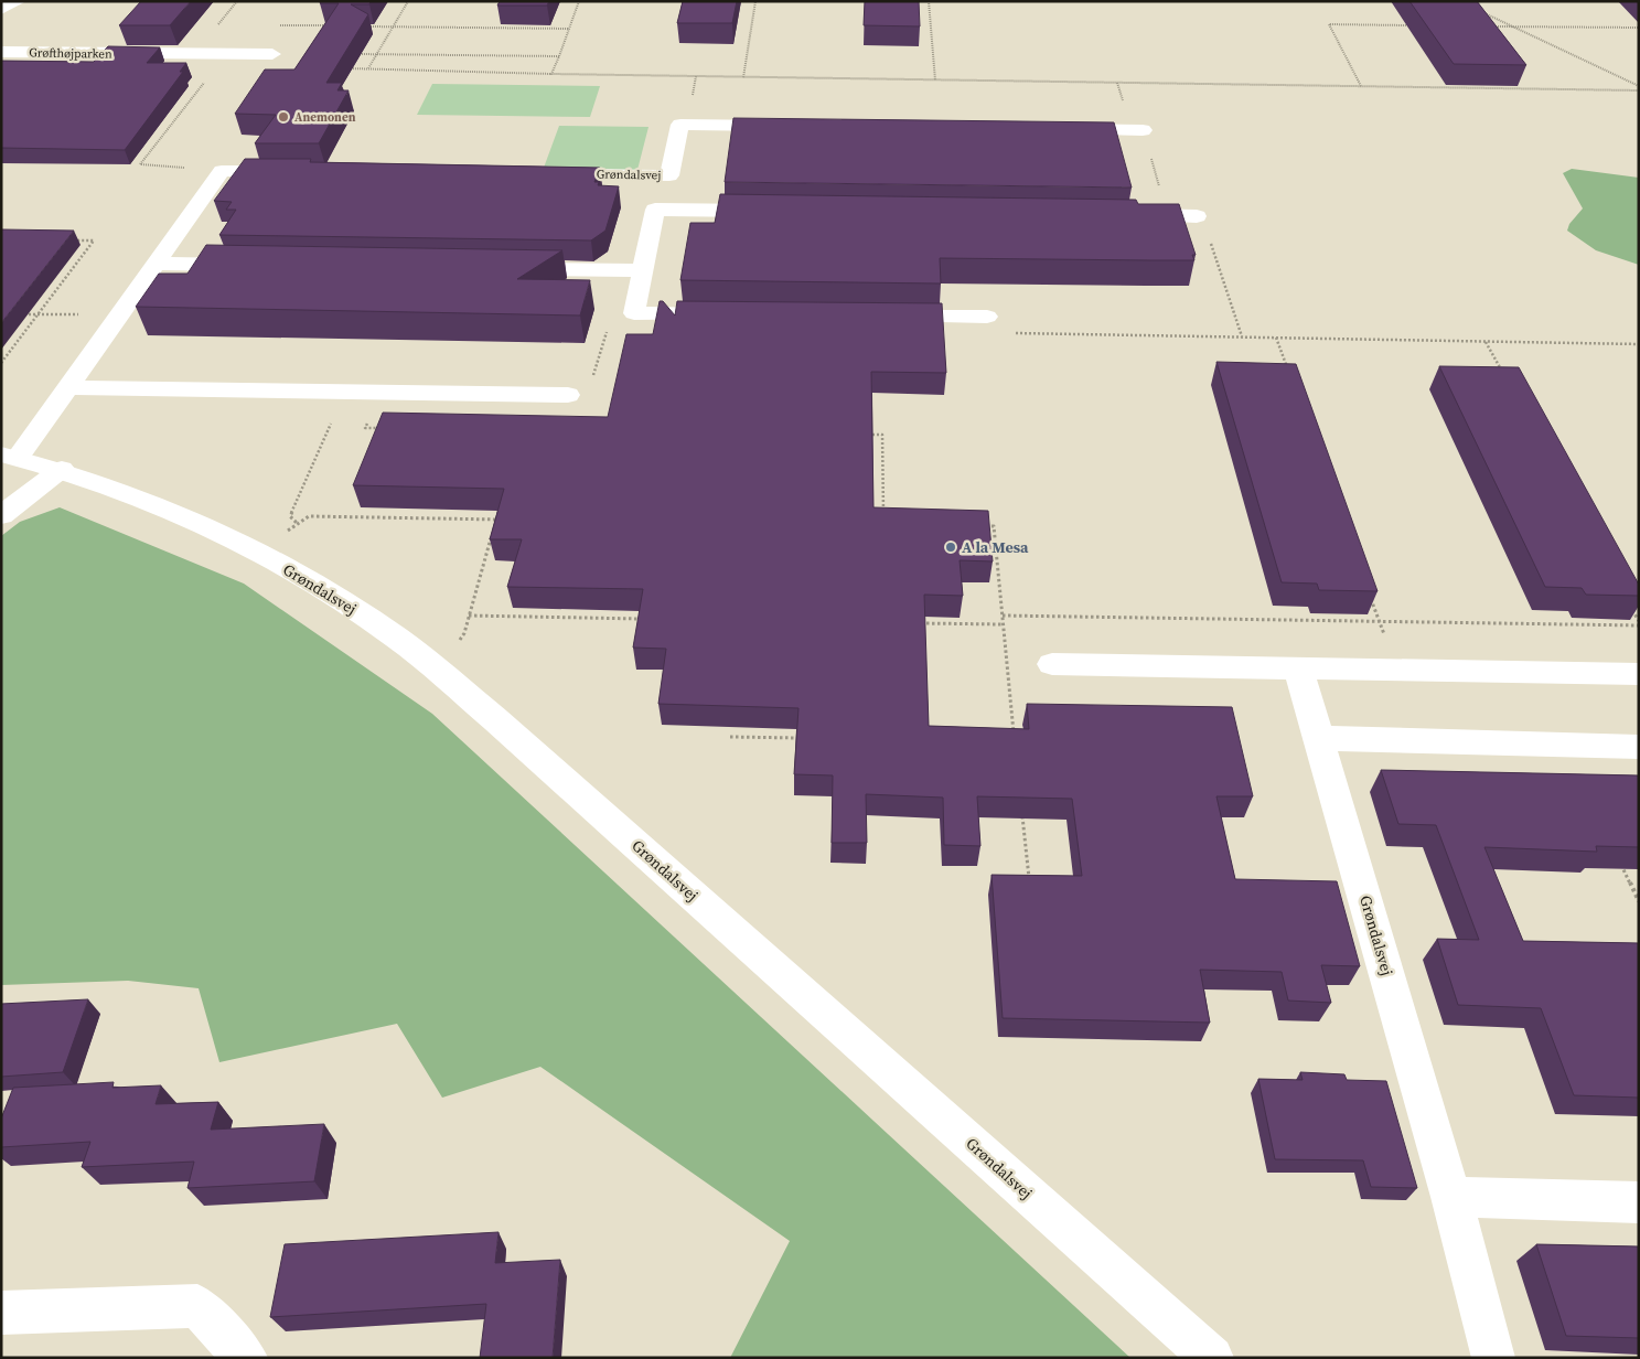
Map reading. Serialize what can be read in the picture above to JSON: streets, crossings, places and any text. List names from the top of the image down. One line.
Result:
{"streets":{"street":["Grøfthøjparken","Grøndalsvej"]},"places":["Anemonen","A la Mesa"]}
